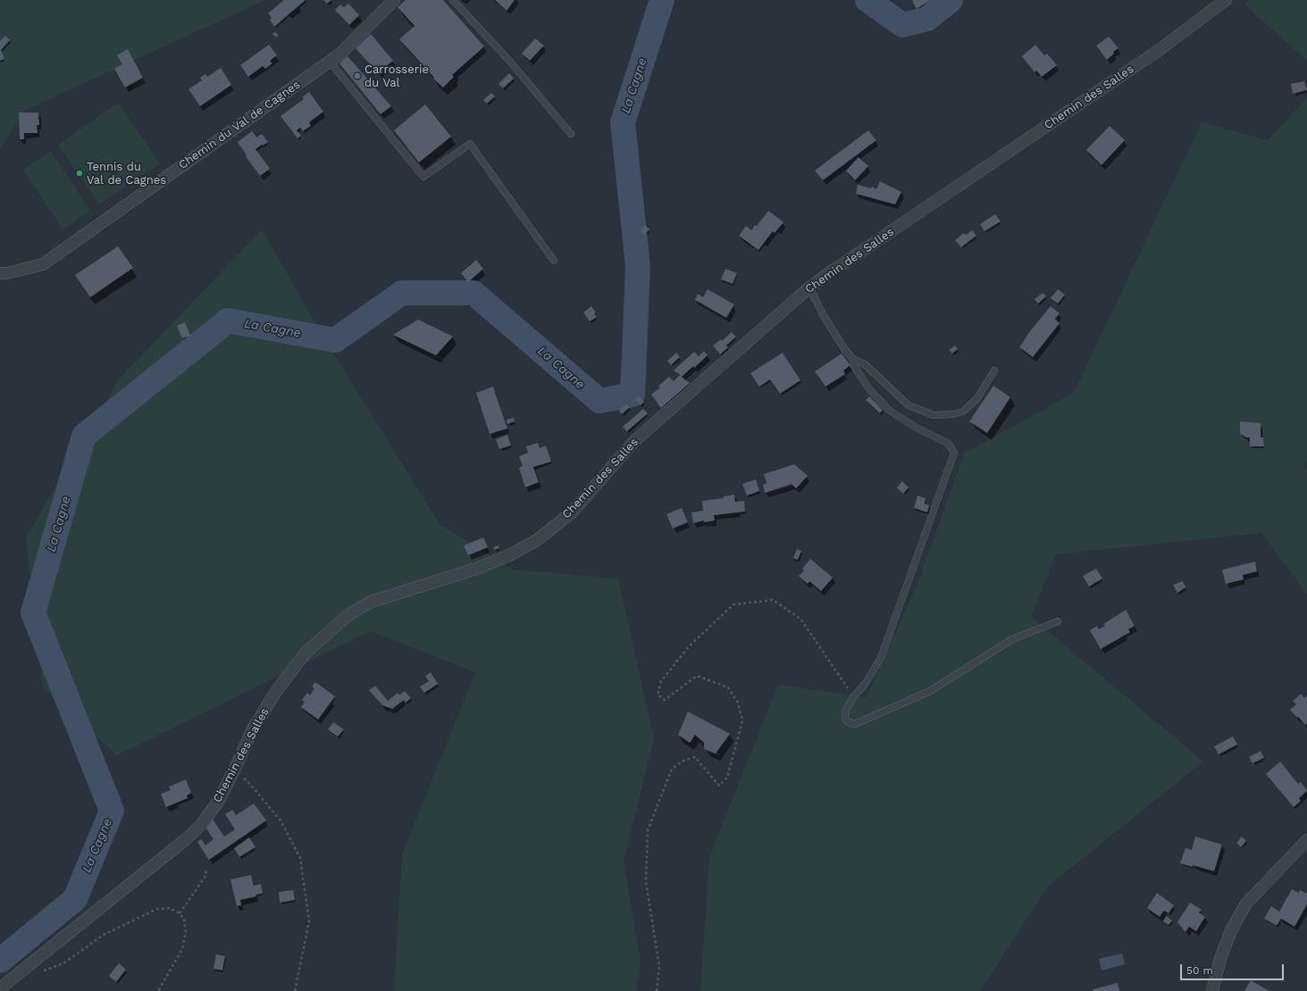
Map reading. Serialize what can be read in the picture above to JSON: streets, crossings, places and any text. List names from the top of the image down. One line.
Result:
{"streets":{"street":["Chemin des Salles","Chemin du Val de Cagnes"]},"water":["La Cagne"],"places":["Carrosserie du Val","Tennis du Val de Cagnes"],"scale_bar":"50 m"}
